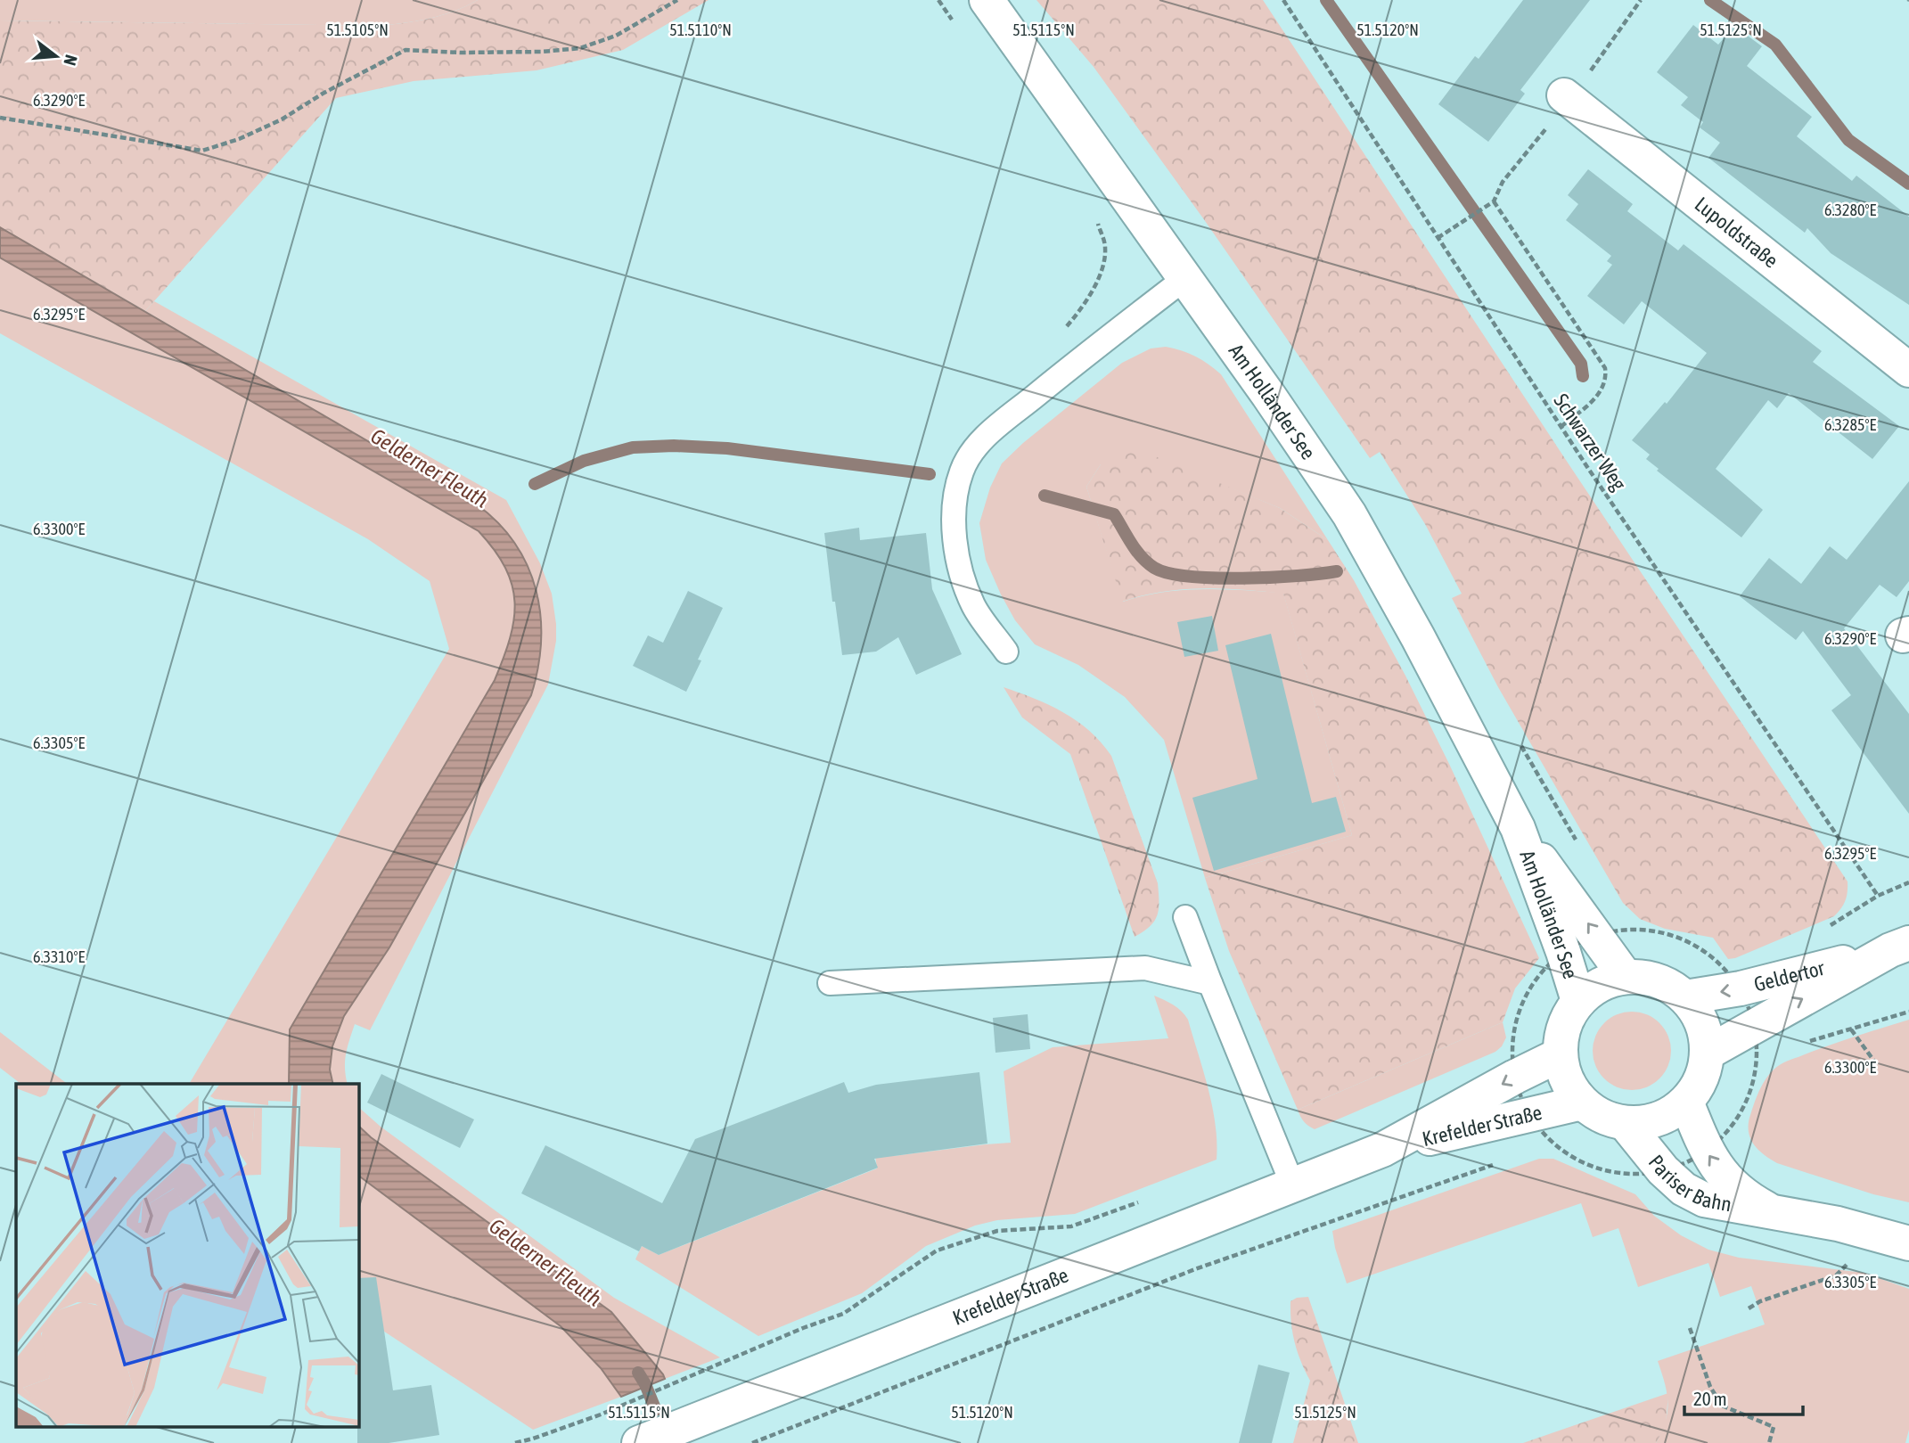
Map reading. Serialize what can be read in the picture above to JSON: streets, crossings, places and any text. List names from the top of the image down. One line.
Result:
{"streets":{"street":["Lupoldstraße","Am Holländer See","Geldertor","Krefelder Straße","Pariser Bahn"],"path":["Schwarzer Weg"]},"crossings":[["Am Holländer See","Geldertor"],["Am Holländer See","Krefelder Straße"],["Am Holländer See","Pariser Bahn"],["Geldertor","Krefelder Straße"],["Geldertor","Pariser Bahn"],["Krefelder Straße","Pariser Bahn"]],"water":["Gelderner Fleuth"],"scale_bar":"20 m","north":"right","coordinates":["51.5105°N","51.5110°N","51.5115°N","51.5120°N","51.5125°N","6.3290°E","6.3280°E","6.3295°E","6.3285°E","6.3300°E","6.3305°E","6.3310°E"]}
